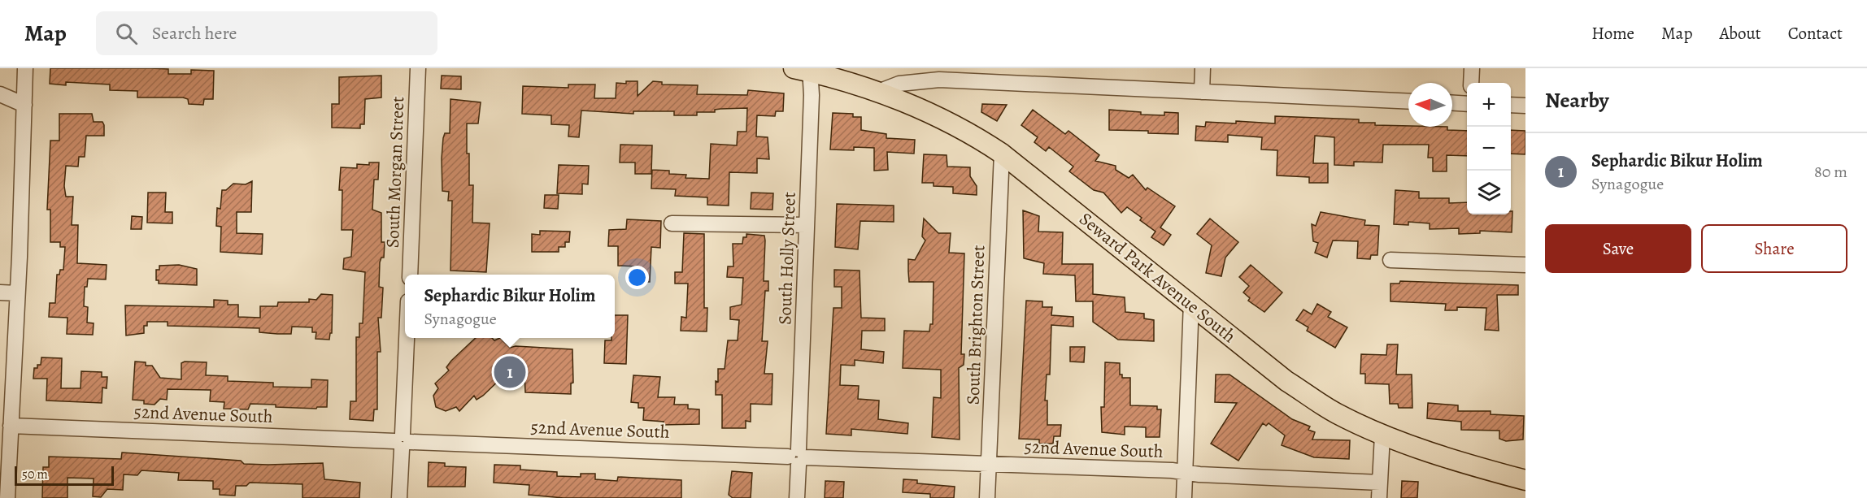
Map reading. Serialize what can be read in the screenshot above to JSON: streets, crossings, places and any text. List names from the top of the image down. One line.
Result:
{"streets":{"main road":["Seward Park Avenue South"],"street":["South Morgan Street","South Holly Street","South Brighton Street","52nd Avenue South"]},"crossings":[["South Holly Street","Seward Park Avenue South"],["South Holly Street","52nd Avenue South"],["Seward Park Avenue South","South Brighton Street"],["South Brighton Street","52nd Avenue South"]],"scale_bar":"50 m","north":"left","page":{"header":"Map","search":"Search here","nav":["Home","Map","About","Contact"],"heading":"Nearby","map_buttons":["+","−"],"list":[{"mark":"1","name":"Sephardic Bikur Holim","note":"Synagogue","value":"80 m"}],"buttons":["Save","Share"],"popup":["Sephardic Bikur Holim","Synagogue"],"pins":"1","scale":"50 m"}}
